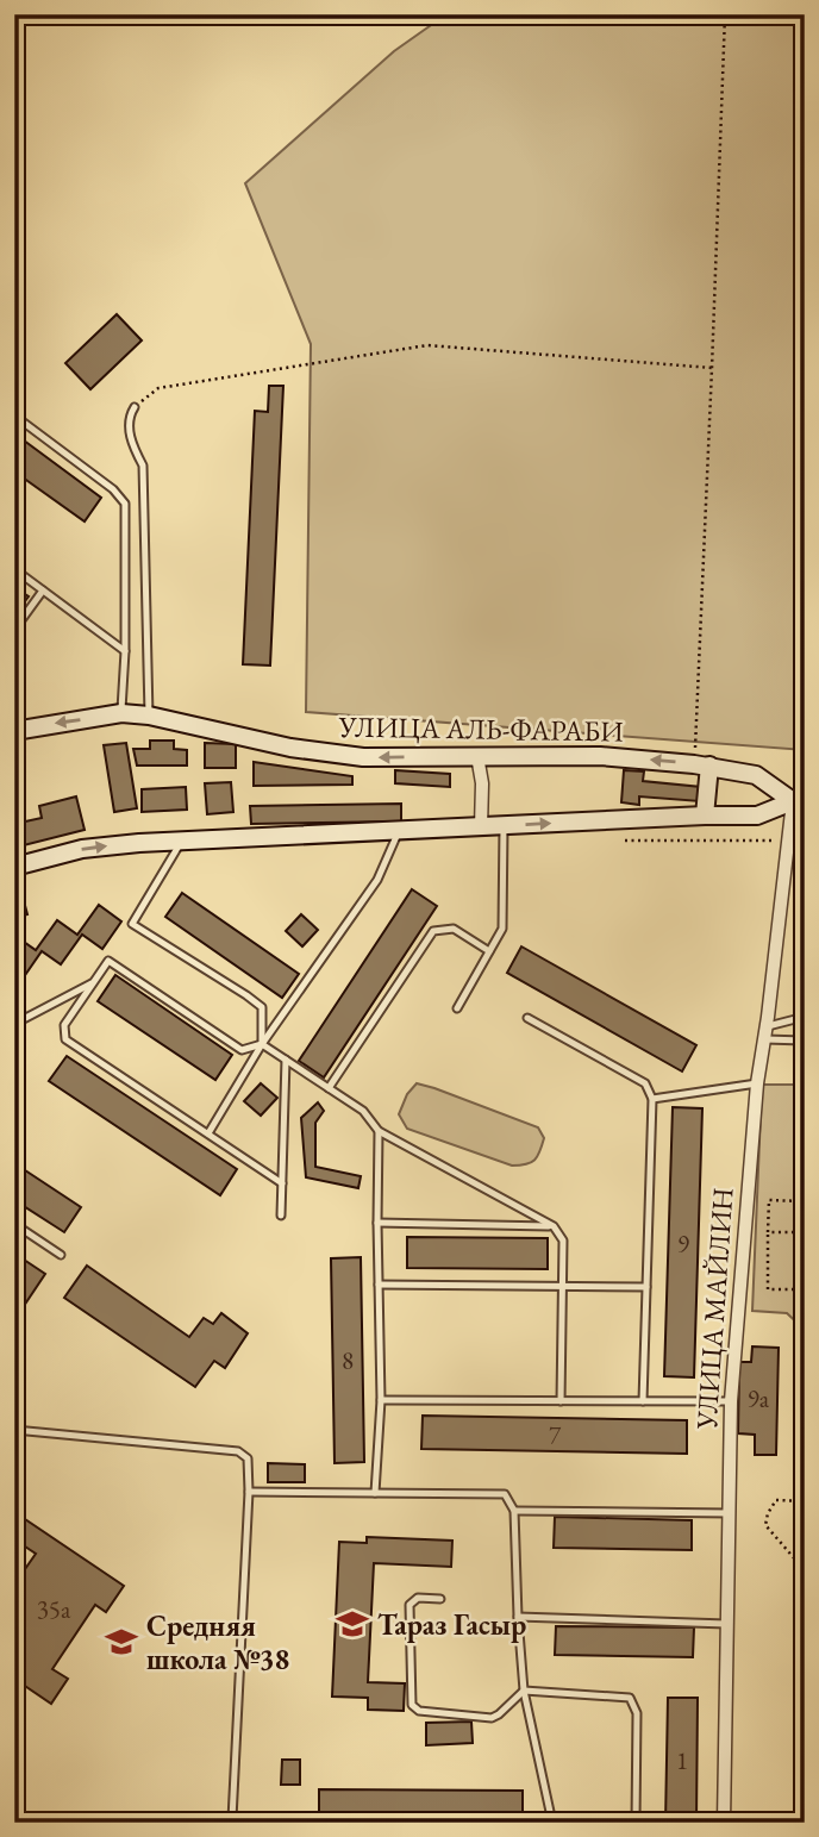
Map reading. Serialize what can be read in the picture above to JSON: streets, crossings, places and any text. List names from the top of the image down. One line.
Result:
{"streets":{"main road":["УЛИЦА АЛЬ-ФАРАБИ"],"street":["УЛИЦА МАЙЛИН"]},"crossings":[["УЛИЦА АЛЬ-ФАРАБИ","УЛИЦА МАЙЛИН"]],"places":{"school or university":["Тараз Гасыр","Средняя школа №38"]},"house_numbers":["9","8","9а","7","35а","1"]}
